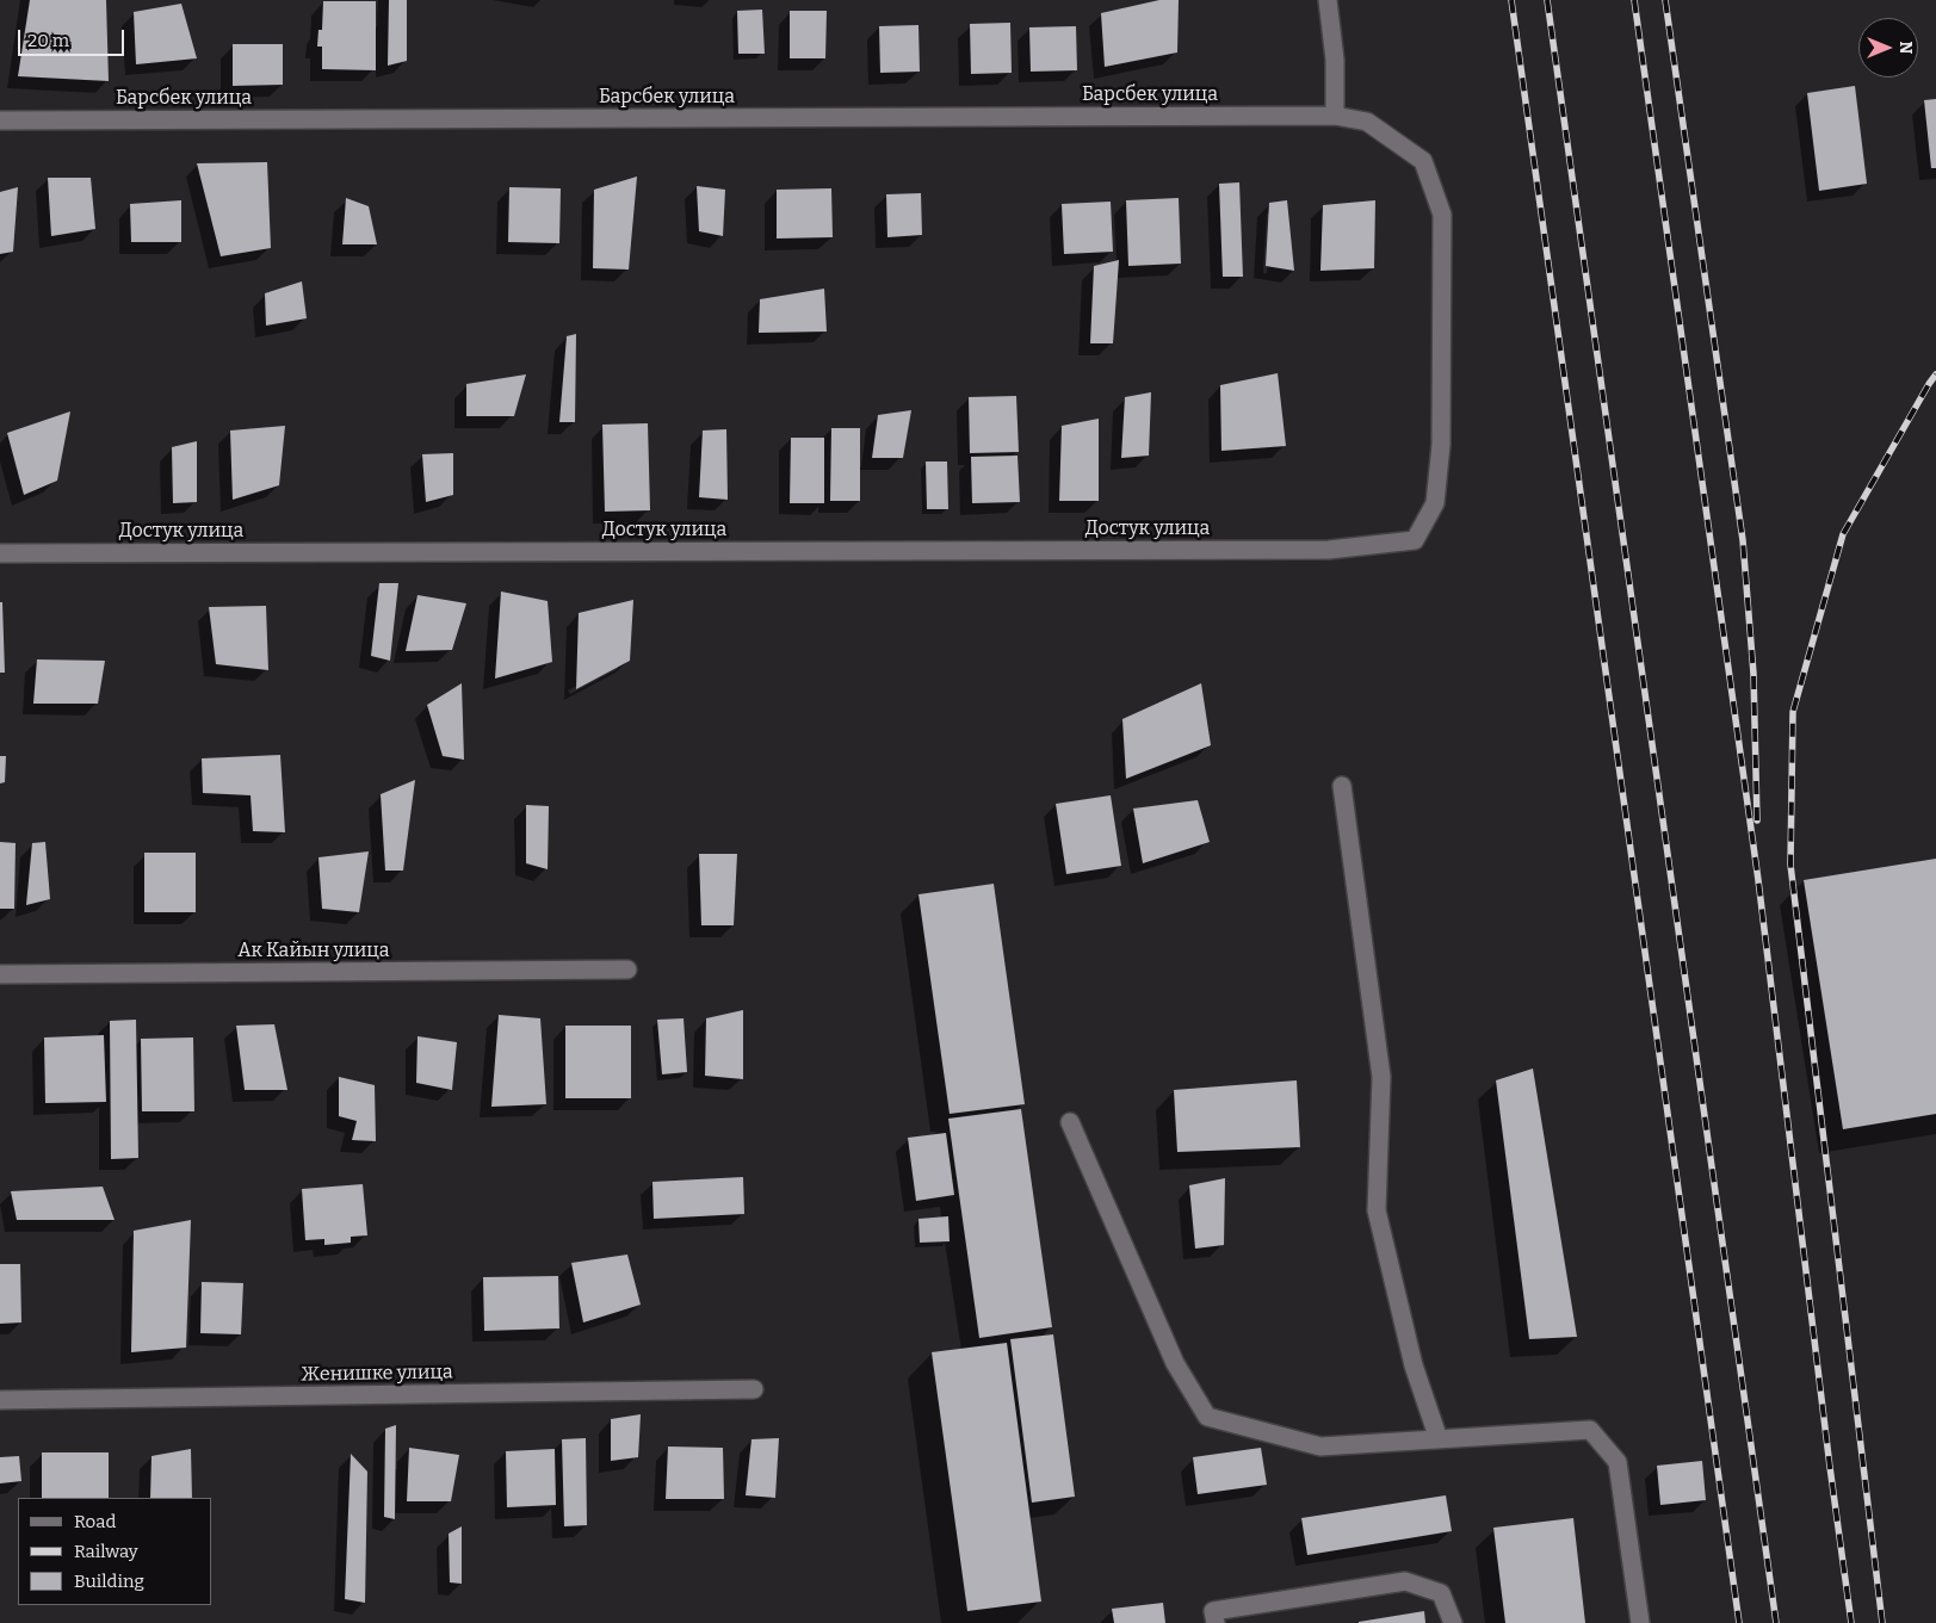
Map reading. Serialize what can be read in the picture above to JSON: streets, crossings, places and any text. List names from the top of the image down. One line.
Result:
{"streets":{"street":["Барсбек улица","Достук улица","Ак Кайын улица","Женишке улица"]},"crossings":[["Барсбек улица","Достук улица"]],"legend":["Road","Railway","Building"],"scale_bar":"20 m","north":"right"}
